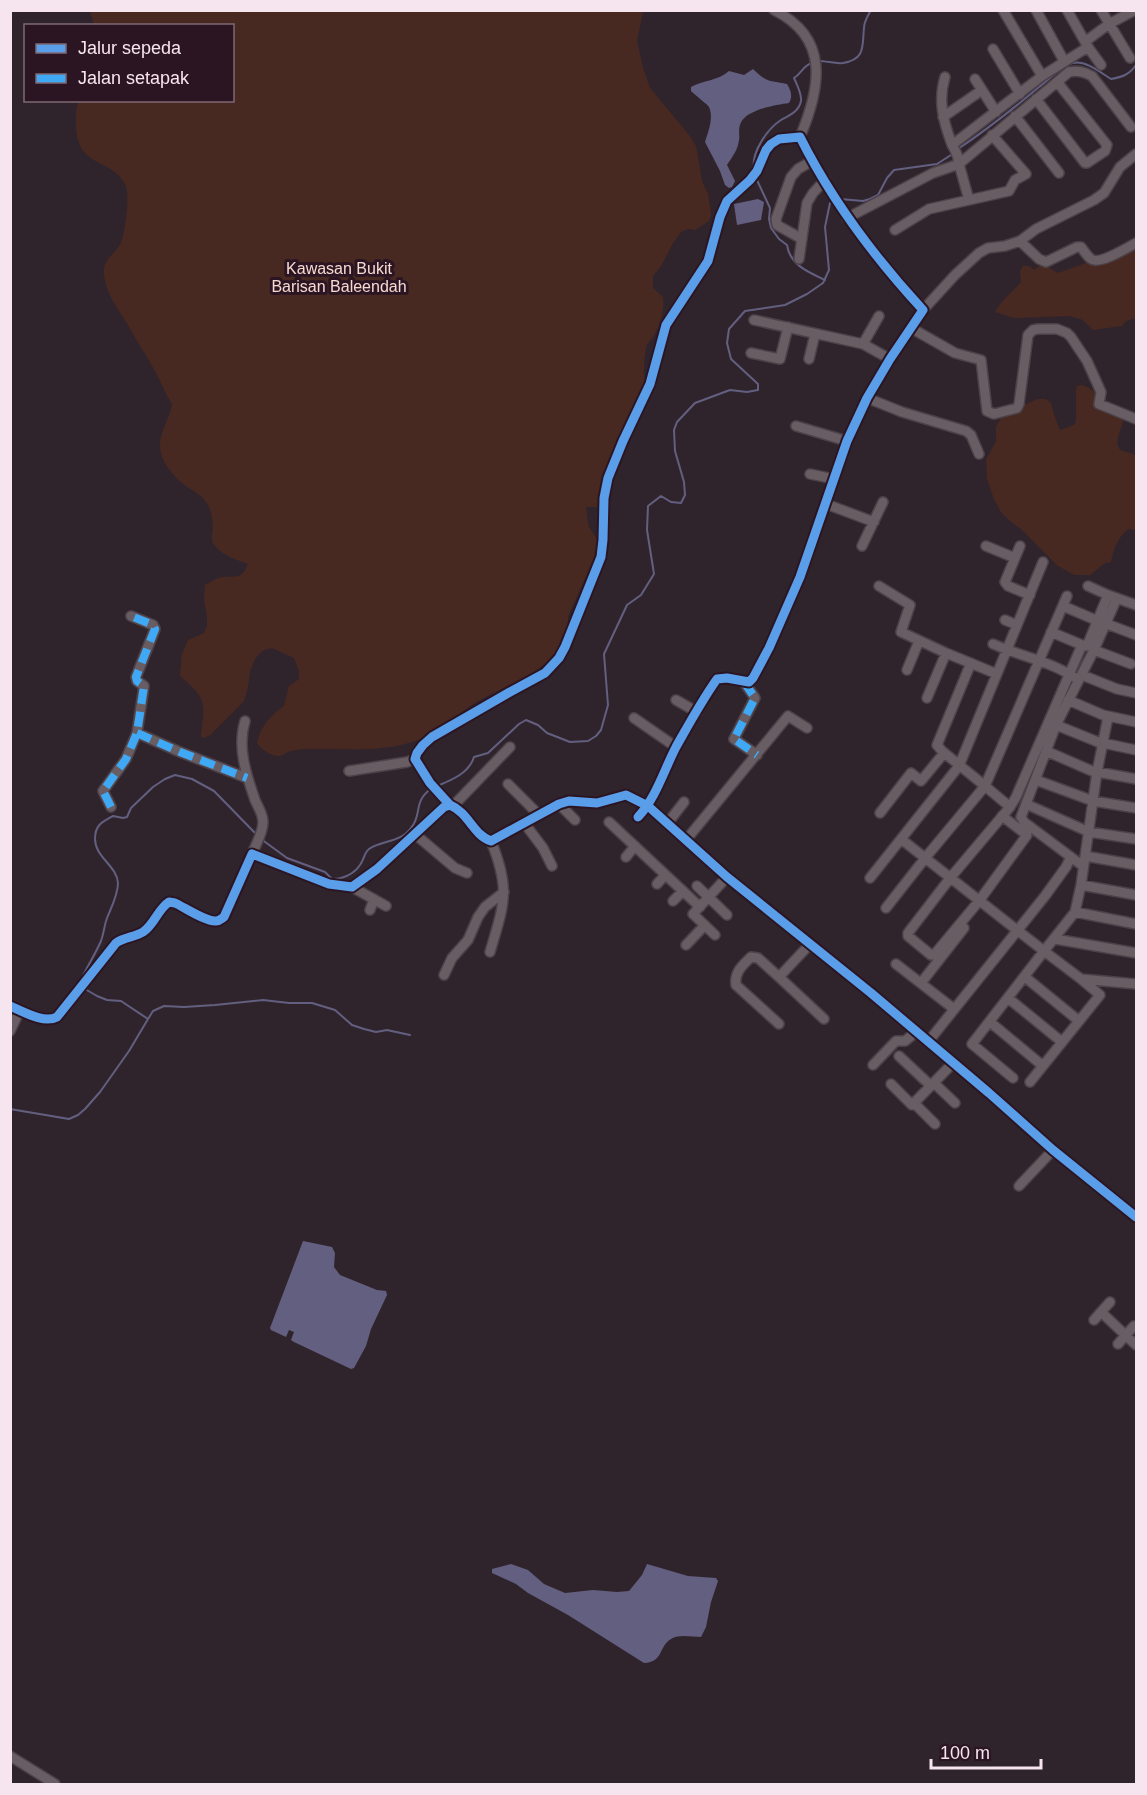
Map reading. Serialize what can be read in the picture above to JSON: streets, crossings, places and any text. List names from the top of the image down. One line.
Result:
{"parks":["Kawasan Bukit Barisan Baleendah"],"legend":["Jalur sepeda","Jalan setapak"],"scale_bar":"100 m"}
